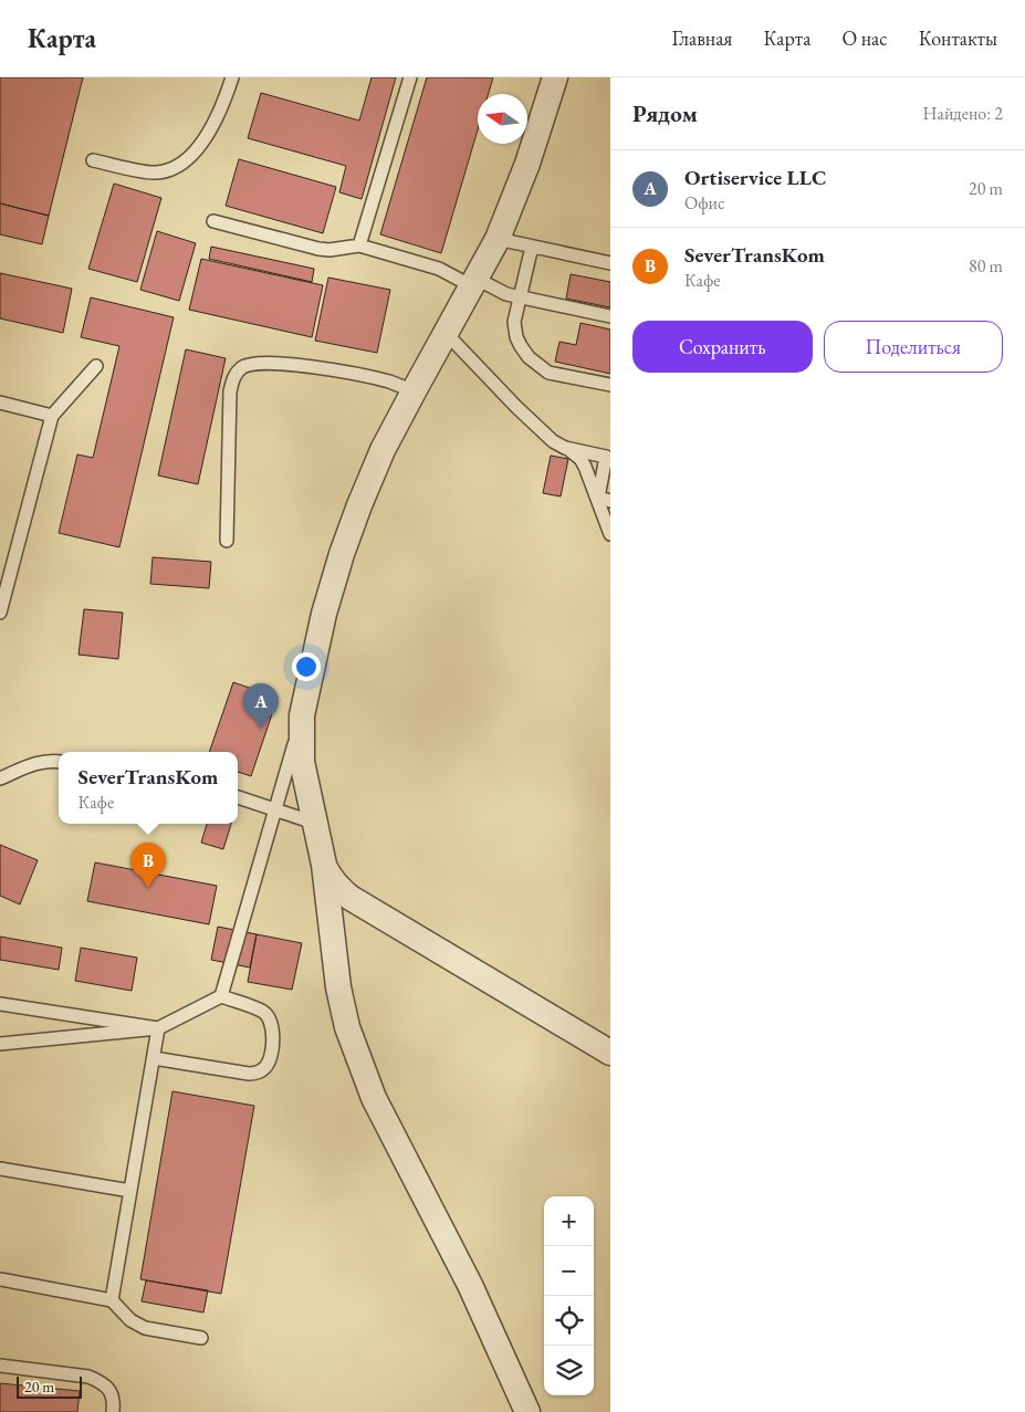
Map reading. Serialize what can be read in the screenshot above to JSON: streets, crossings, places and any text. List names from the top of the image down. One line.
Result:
{"scale_bar":"20 m","north":"left","page":{"header":"Карта","nav":["Главная","Карта","О нас","Контакты"],"heading":["Рядом","Найдено: 2"],"list":[{"mark":"A","name":"Ortiservice LLC","note":"Офис","value":"20 m"},{"mark":"B","name":"SeverTransKom","note":"Кафе","value":"80 m"}],"buttons":["Сохранить","Поделиться"],"pins":["A","B"],"popup":["SeverTransKom","Кафе"],"map_buttons":["+","−"],"scale":"20 m"}}
